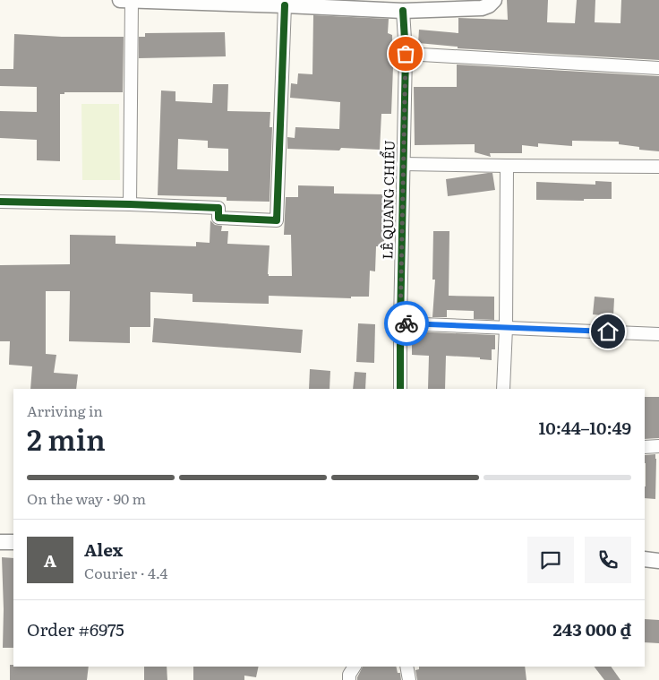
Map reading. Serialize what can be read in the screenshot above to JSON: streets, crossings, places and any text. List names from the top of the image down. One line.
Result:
{"streets":{"street":["LÊ QUANG CHIỂU"]},"page":{"heading":["2 min","Arriving in","10:44–10:49"],"panel":["Alex","Courier · 4.4","Order #6975","243 000 ₫"],"bar":"On the way · 90 m","round":"A"}}
